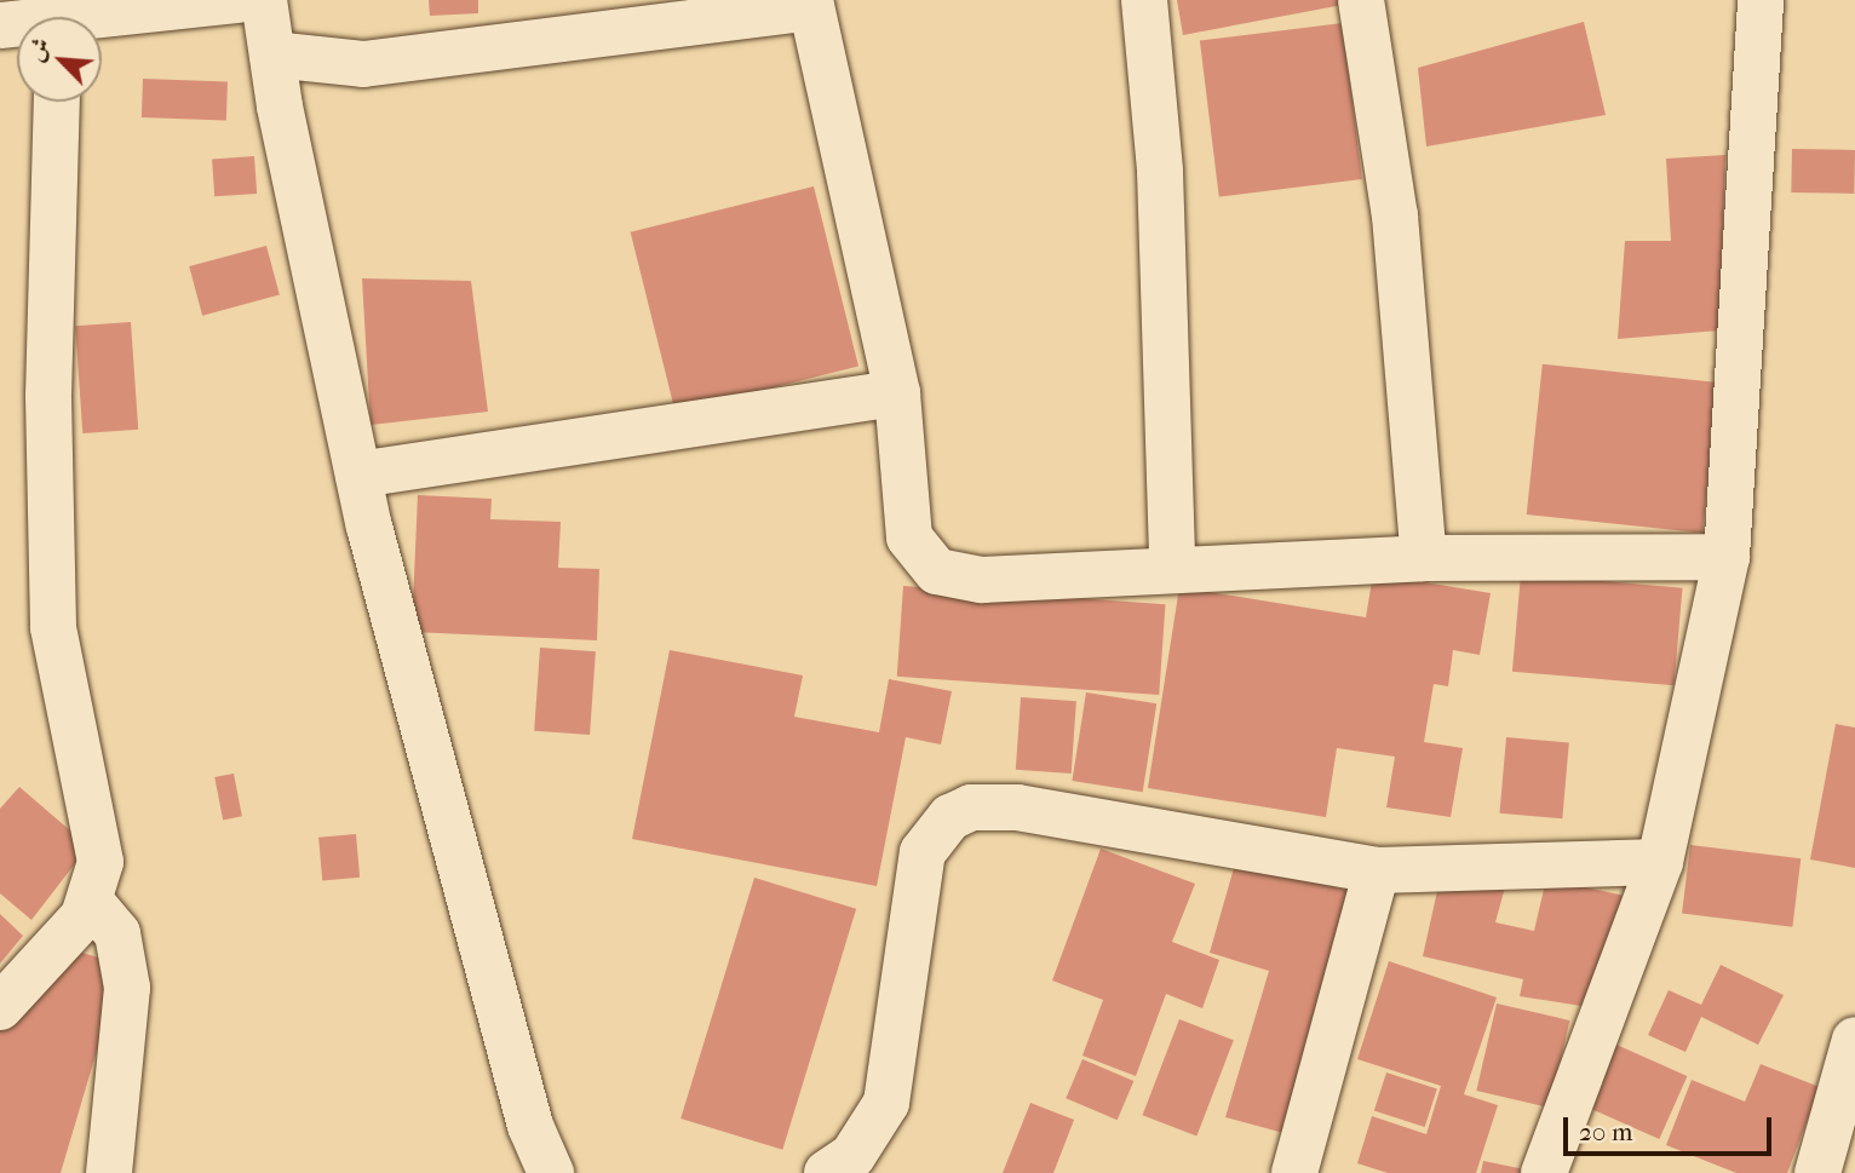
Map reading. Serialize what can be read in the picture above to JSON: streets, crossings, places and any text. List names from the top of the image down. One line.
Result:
{"scale_bar":"20 m","north":"top left"}
